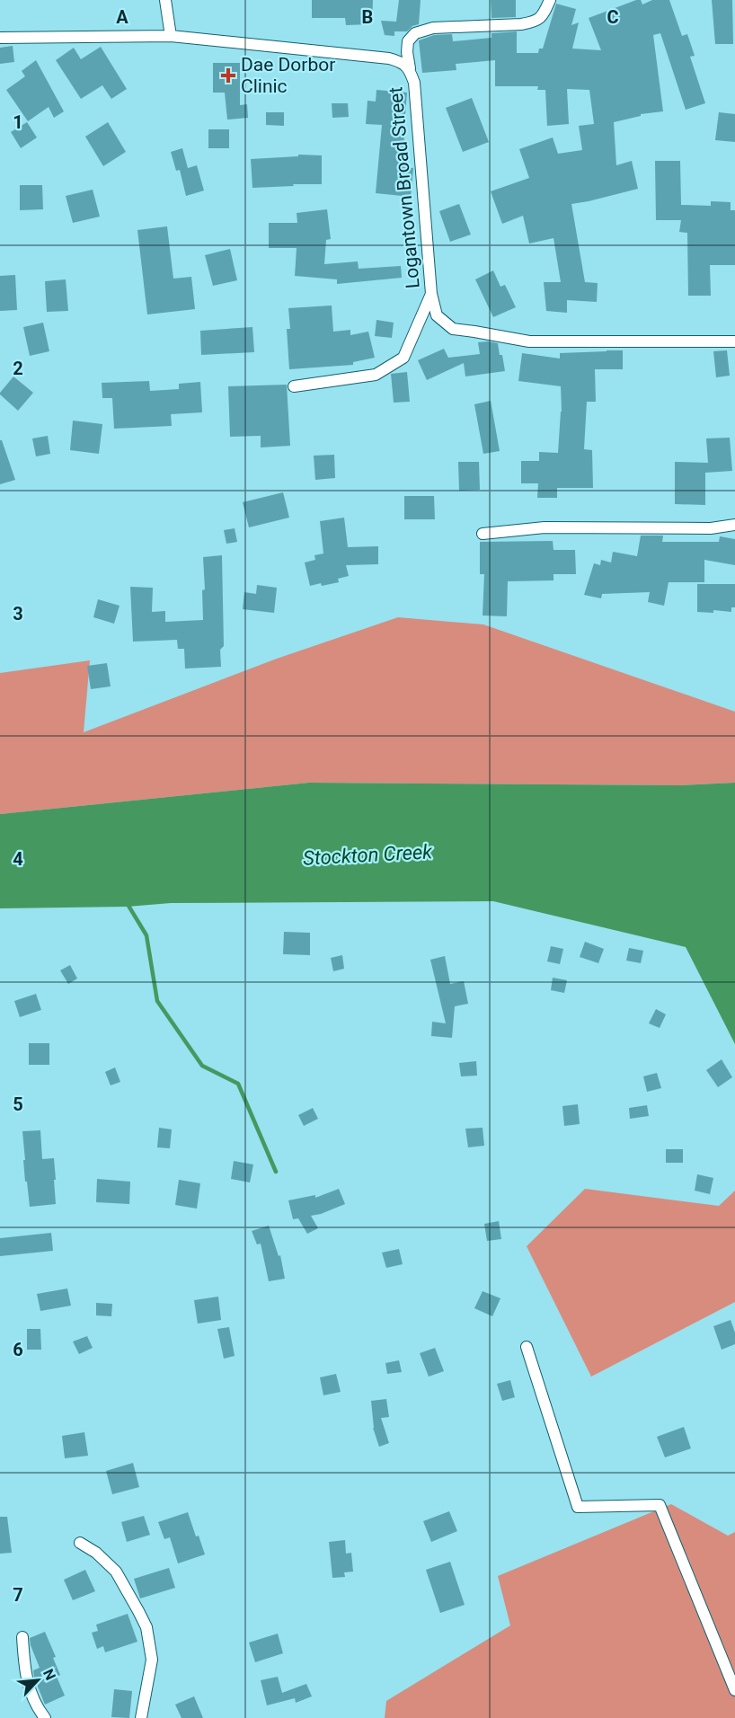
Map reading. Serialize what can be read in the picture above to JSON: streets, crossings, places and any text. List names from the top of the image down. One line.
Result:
{"streets":{"street":["Logantown Broad Street"]},"water":["Stockton Creek"],"places":{"health":["Dae Dorbor Clinic"]},"north":"top right","grid":{"columns":["A","B","C"],"rows":["1","2","3","4","5","6","7"]}}
